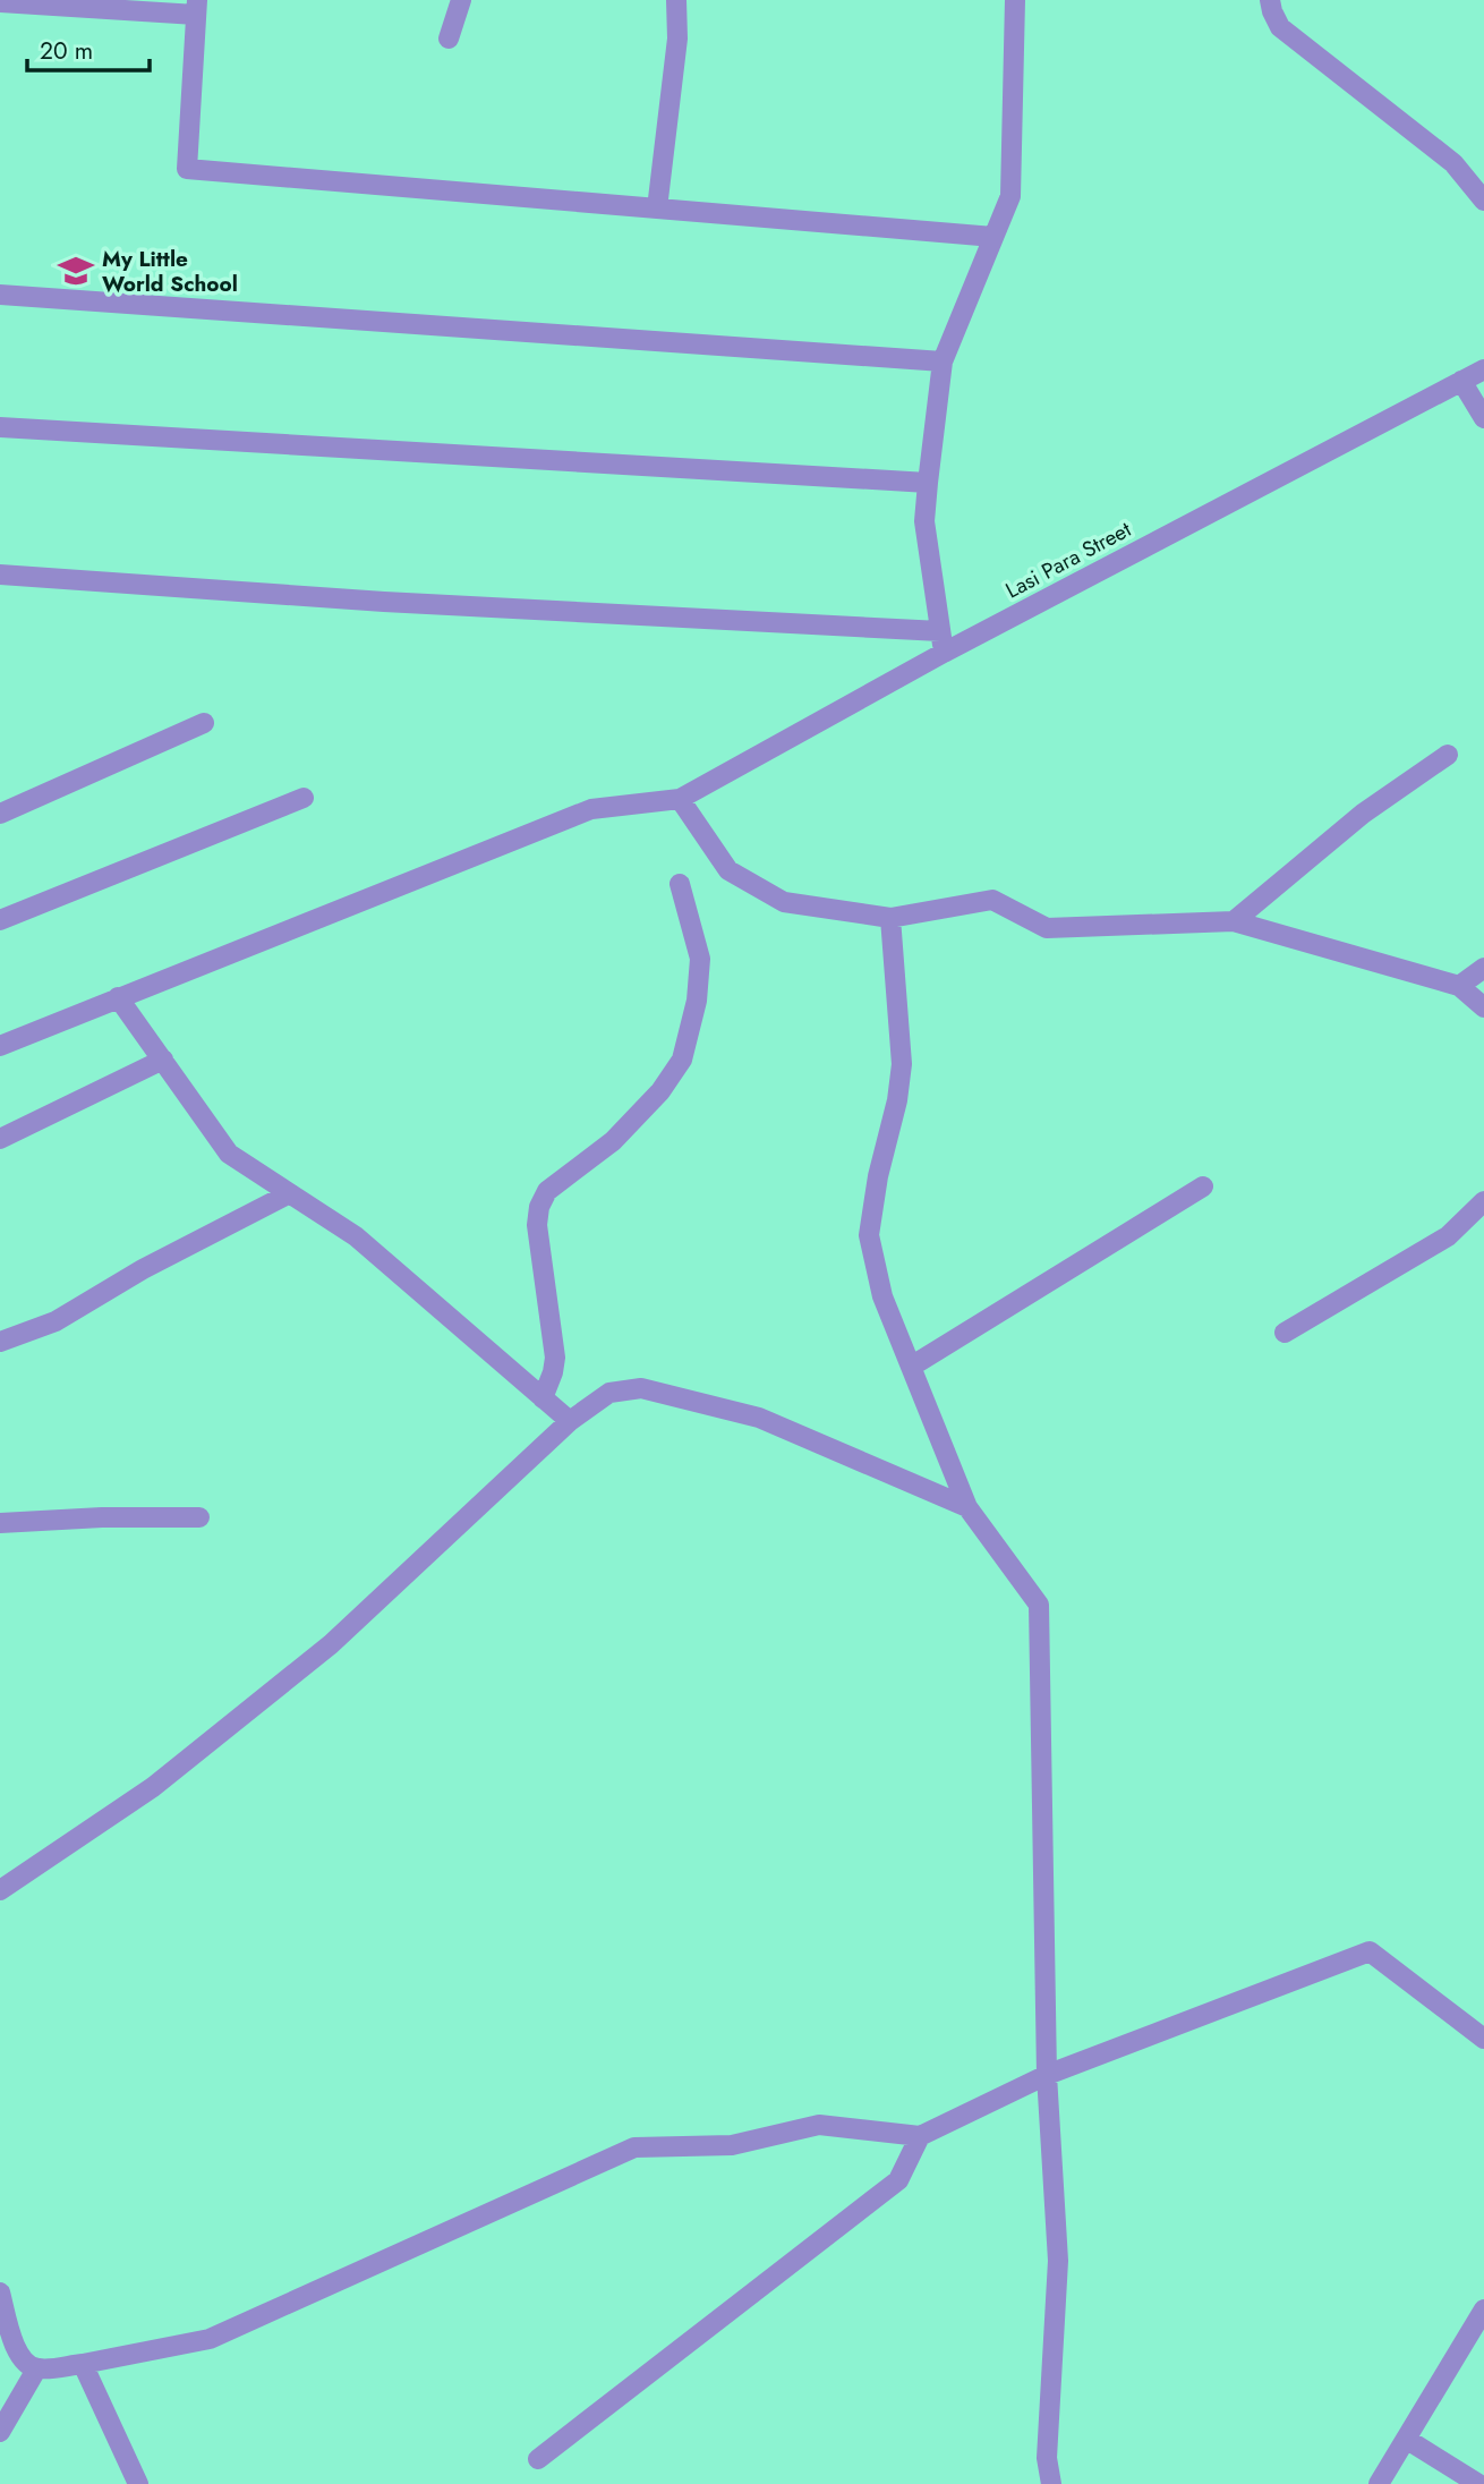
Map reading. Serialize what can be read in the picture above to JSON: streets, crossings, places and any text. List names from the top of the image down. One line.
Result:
{"streets":{"street":["Lasi Para Street"]},"places":{"school or university":["My Little World School"]},"scale_bar":"20 m"}
